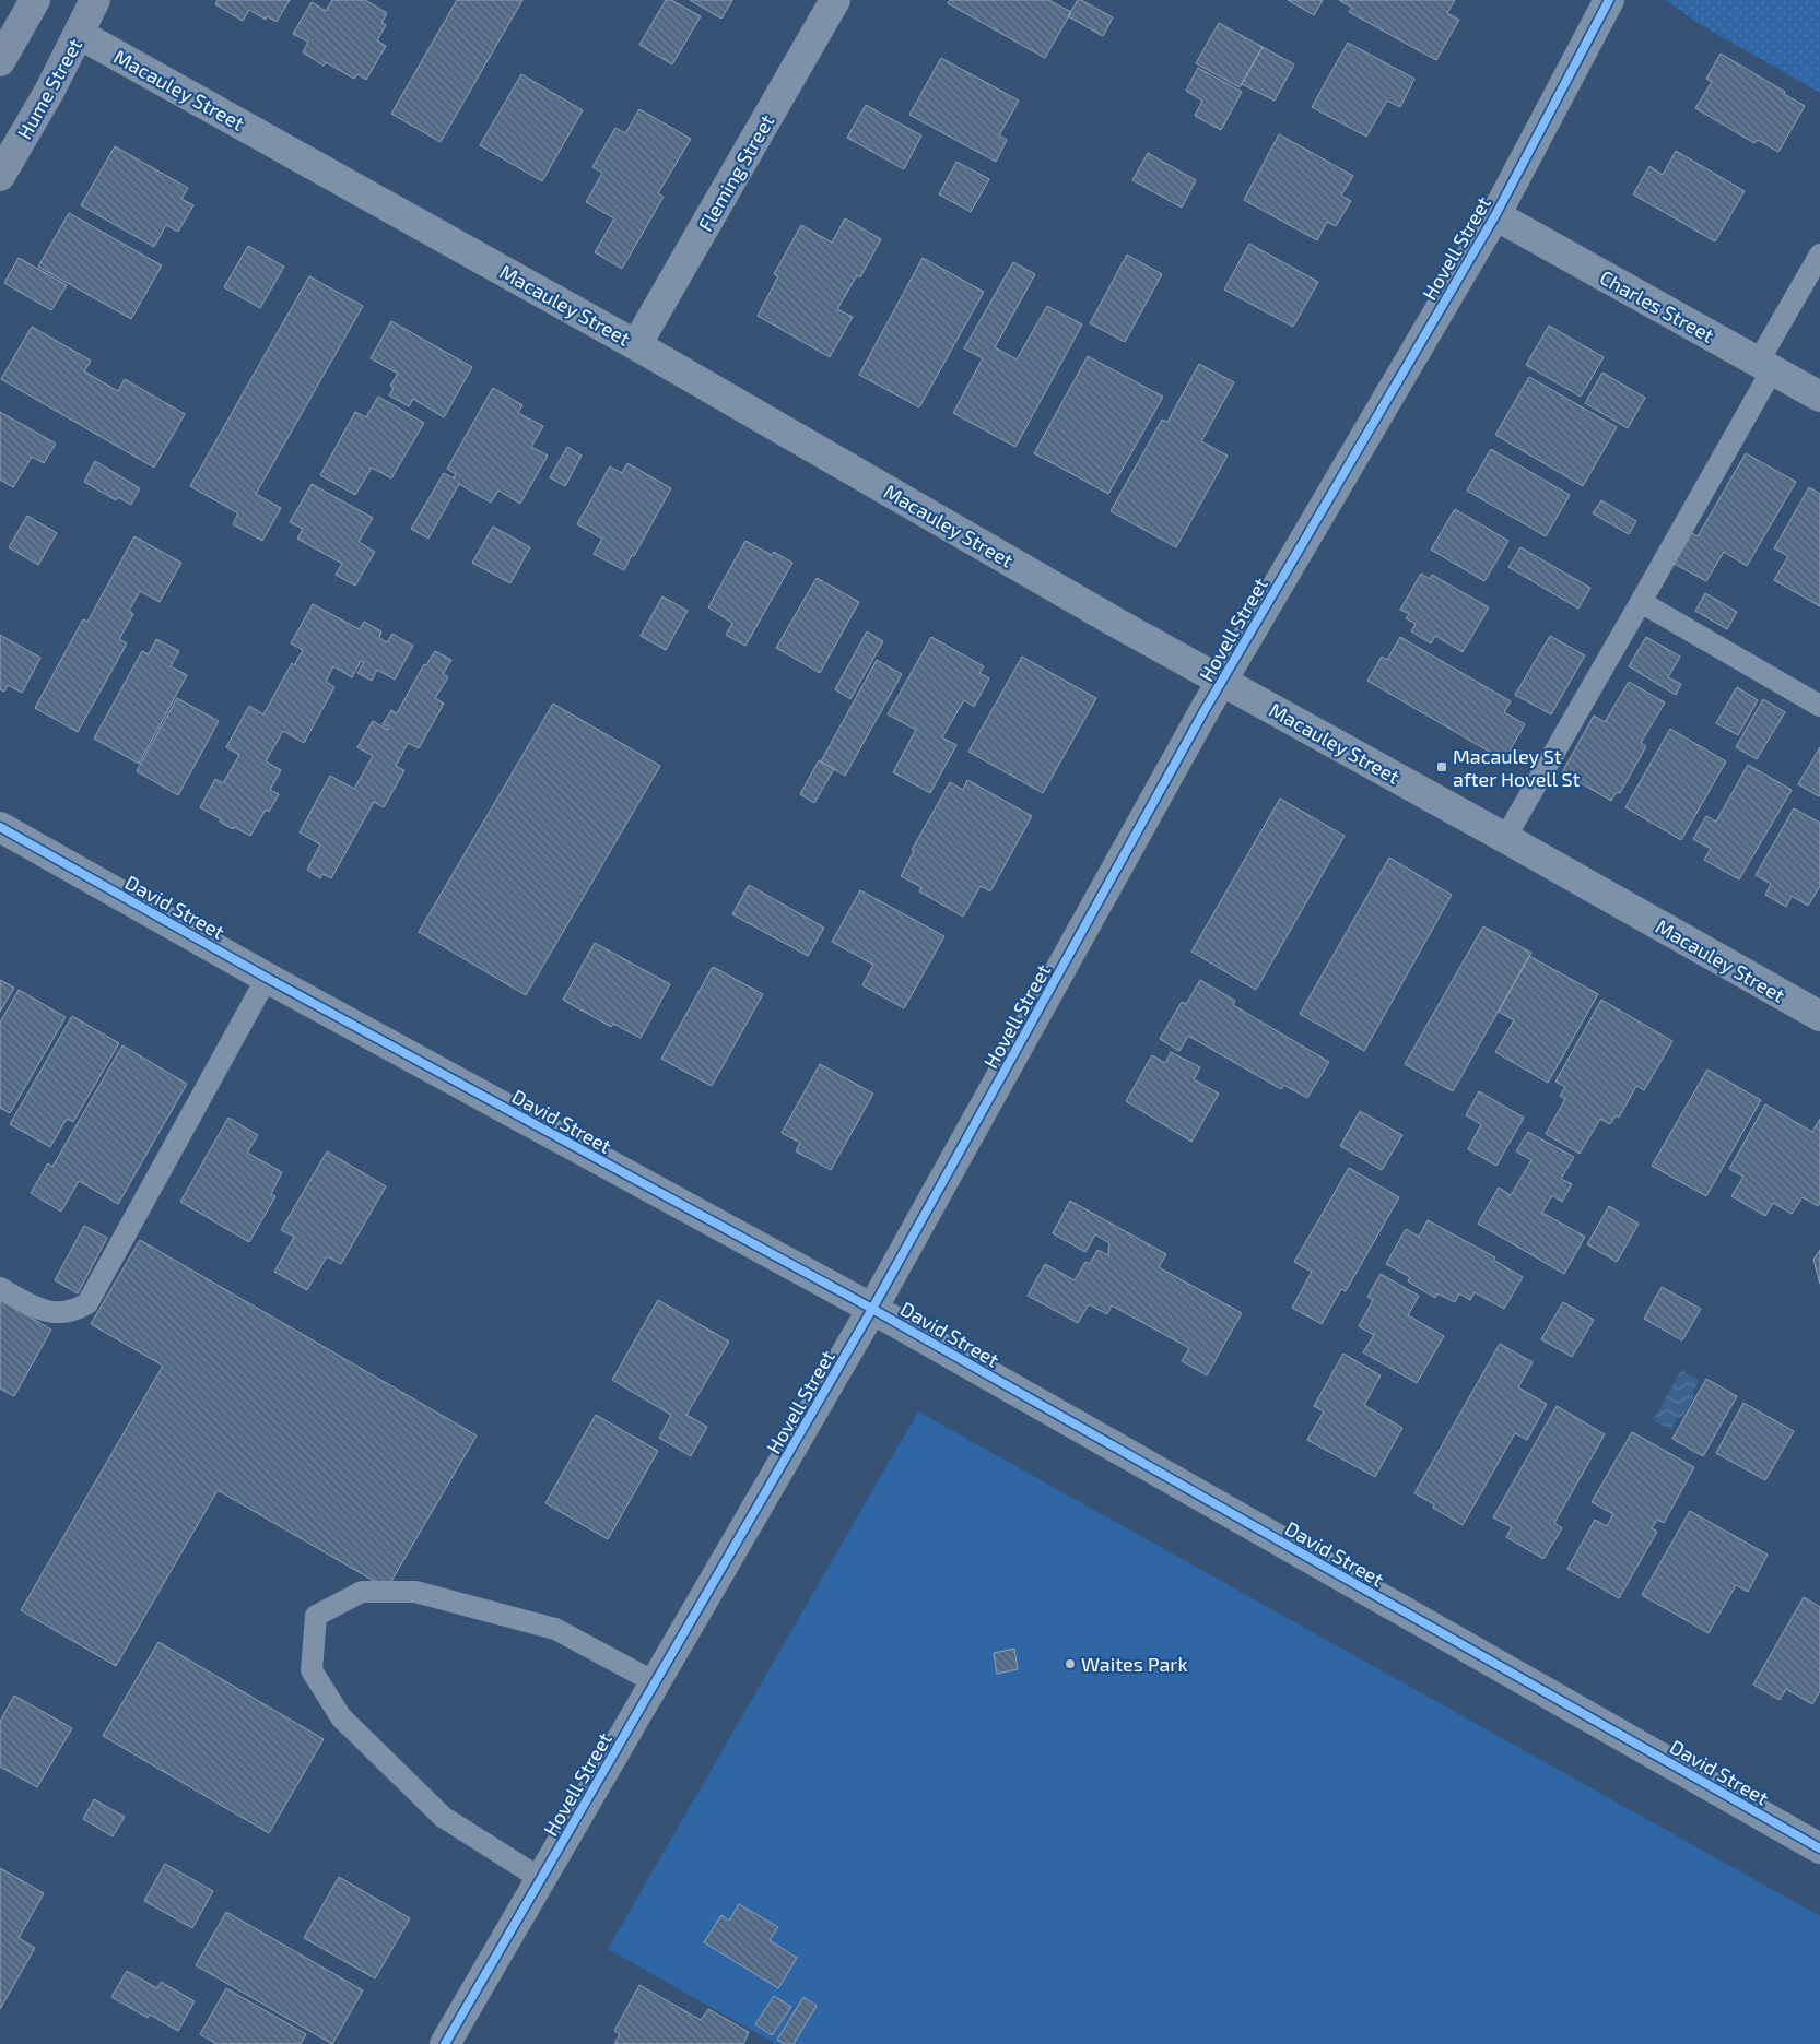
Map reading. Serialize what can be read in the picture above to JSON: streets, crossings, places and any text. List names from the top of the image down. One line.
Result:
{"streets":{"main road":["Hume Street"],"street":["Macauley Street","Fleming Street","Hovell Street","Charles Street","David Street"]},"crossings":[["Hume Street","Macauley Street"],["Macauley Street","Fleming Street"],["Macauley Street","Hovell Street"],["Hovell Street","Charles Street"],["Hovell Street","David Street"]],"places":{"transit":["Macauley St after Hovell St"],"other":["Waites Park"]}}
